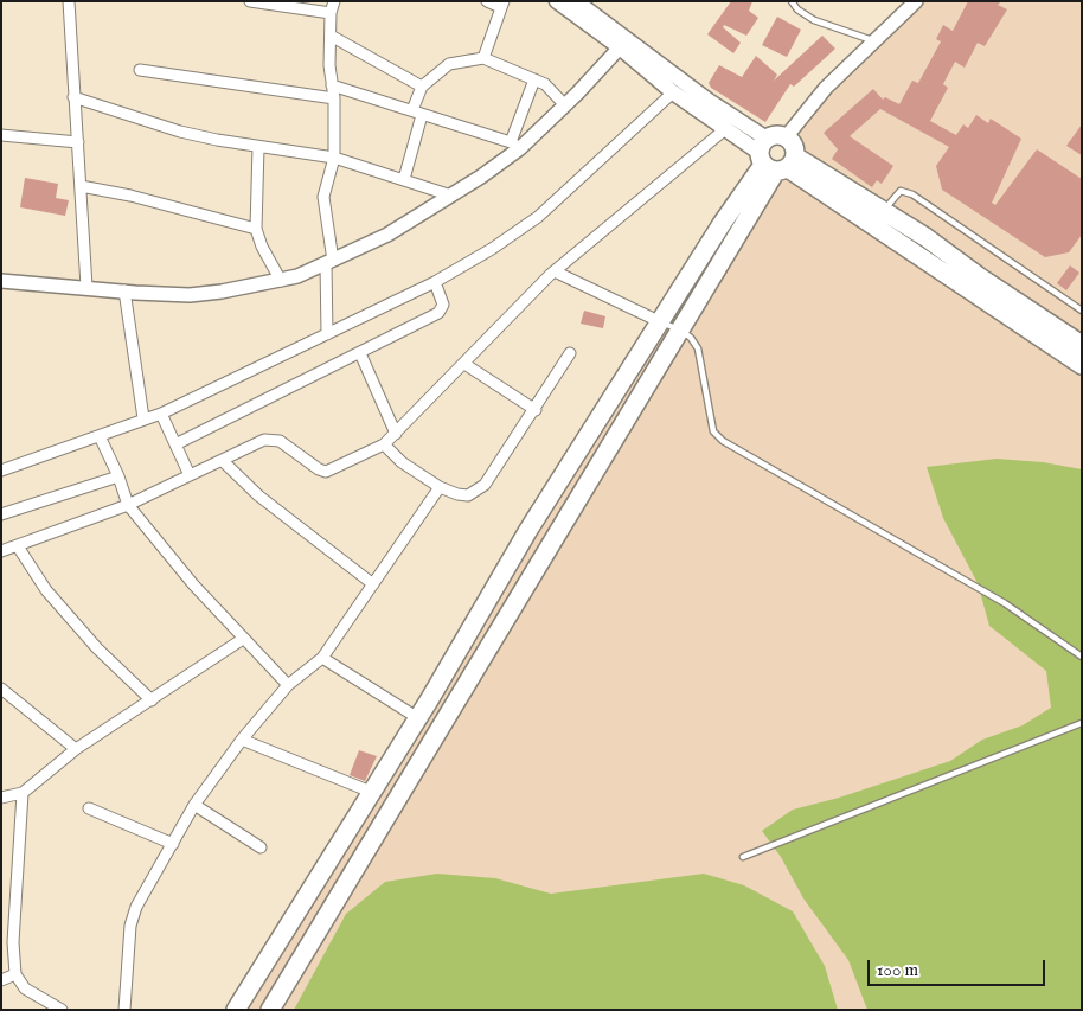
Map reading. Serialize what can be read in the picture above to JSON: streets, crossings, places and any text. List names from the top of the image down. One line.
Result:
{"scale_bar":"100 m"}
